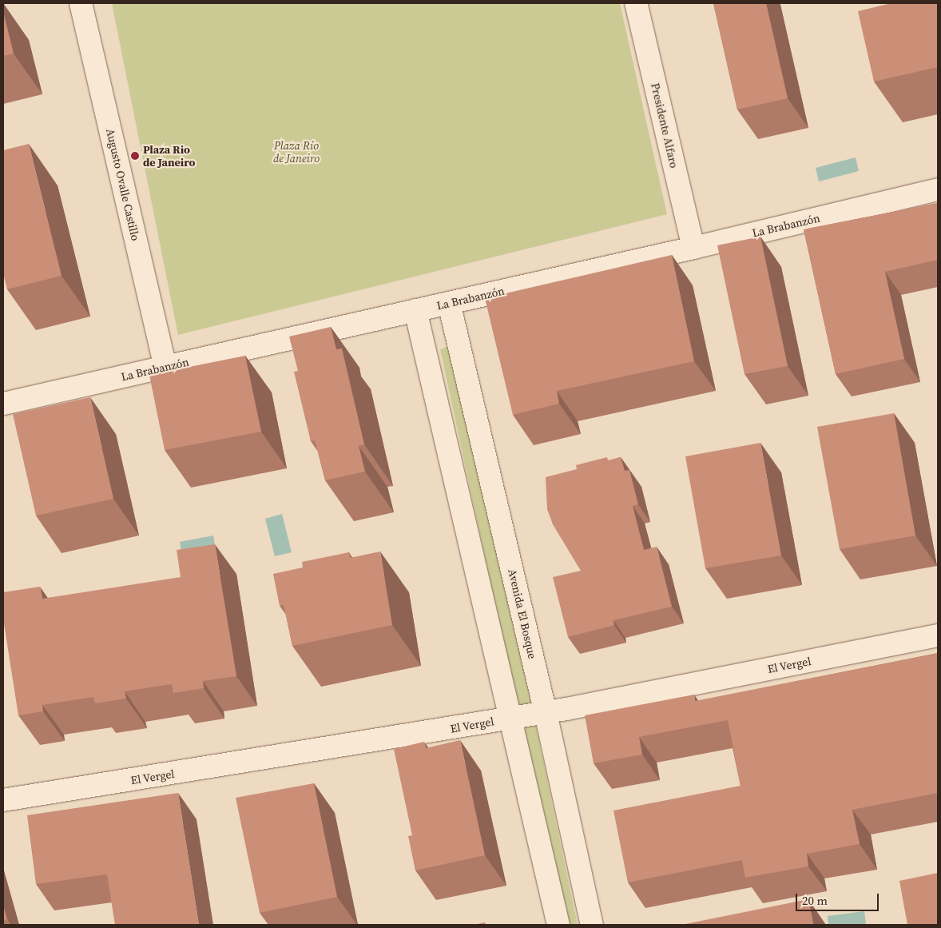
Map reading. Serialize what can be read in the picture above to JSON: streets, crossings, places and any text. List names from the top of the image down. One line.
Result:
{"streets":{"street":["Presidente Alfaro","Augusto Ovalle Castillo","La Brabanzón","Avenida El Bosque","El Vergel"]},"crossings":[["Presidente Alfaro","La Brabanzón"],["Augusto Ovalle Castillo","La Brabanzón"],["La Brabanzón","Avenida El Bosque"],["Avenida El Bosque","El Vergel"]],"parks":["Plaza Río de Janeiro"],"places":["Plaza Rio de Janeiro"],"scale_bar":"20 m"}
